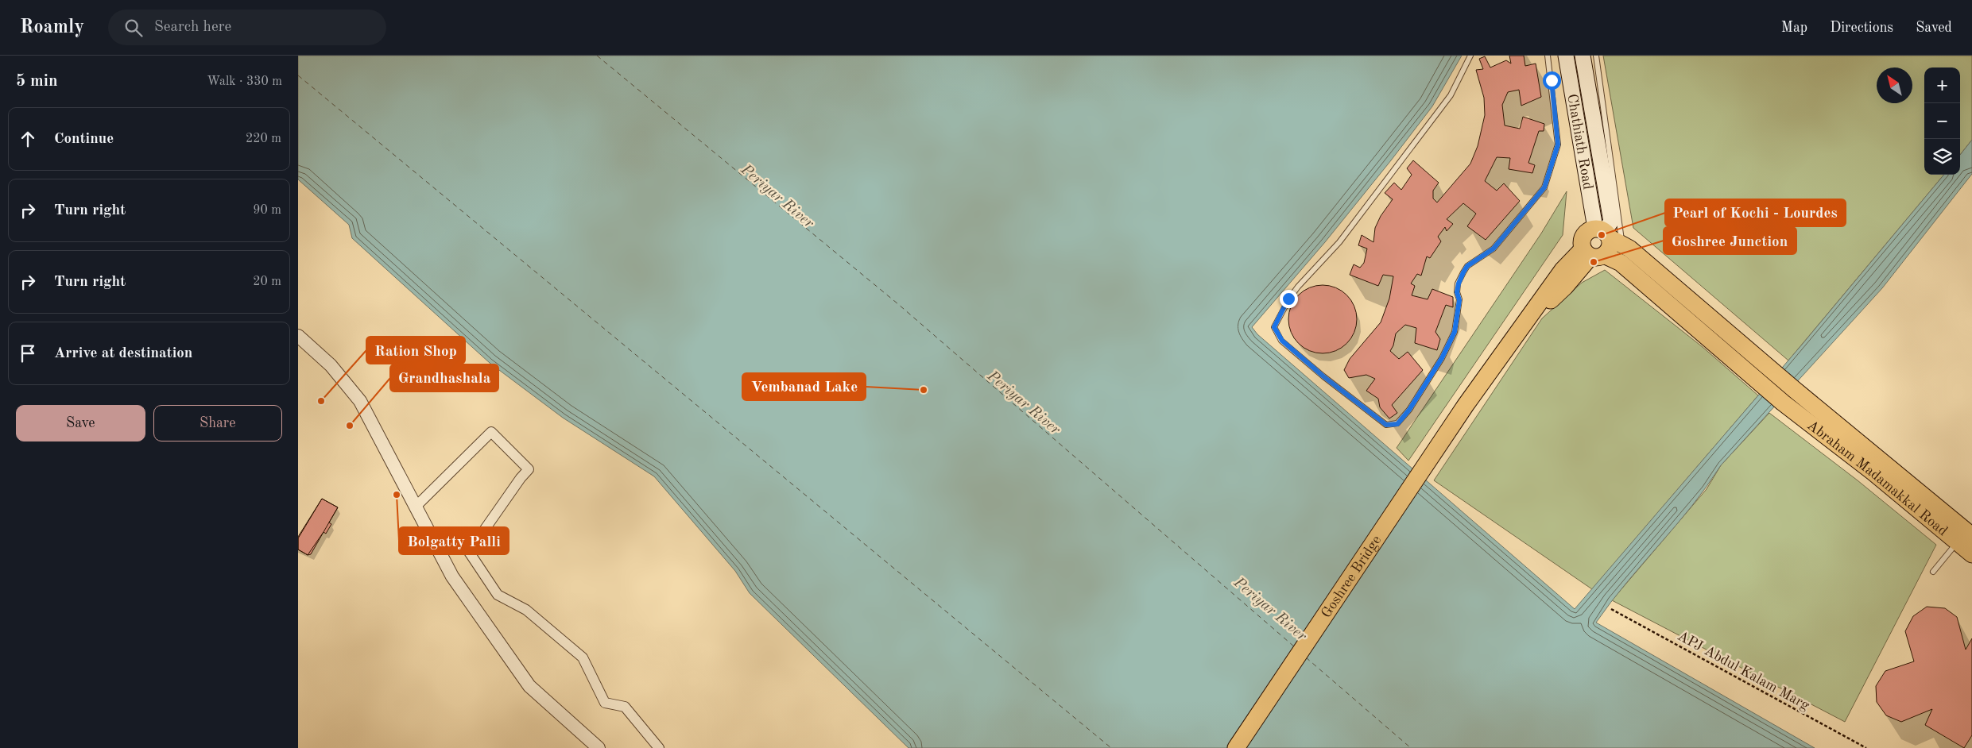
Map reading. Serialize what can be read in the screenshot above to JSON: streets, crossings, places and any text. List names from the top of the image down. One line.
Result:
{"streets":{"main road":["Chathiath Road","Abraham Madamakkal Road","Goshree Bridge"],"path":["APJ Abdul Kalam Marg"]},"crossings":[["Chathiath Road","Abraham Madamakkal Road"],["Chathiath Road","Goshree Bridge"],["Abraham Madamakkal Road","Goshree Bridge"]],"water":["Periyar River"],"places":["Pearl of Kochi - Lourdes","Goshree Junction","Vembanad Lake","Ration Shop","Grandhashala","Bolgatty Palli"],"north":"top left","page":{"header":"Roamly","search":"Search here","nav":["Map","Directions","Saved"],"heading":["5 min","Walk · 330 m"],"map_buttons":["+","−"],"list":[["Continue","220 m"],["Turn right","90 m"],["Turn right","20 m"],"Arrive at destination"],"buttons":["Save","Share"]}}
